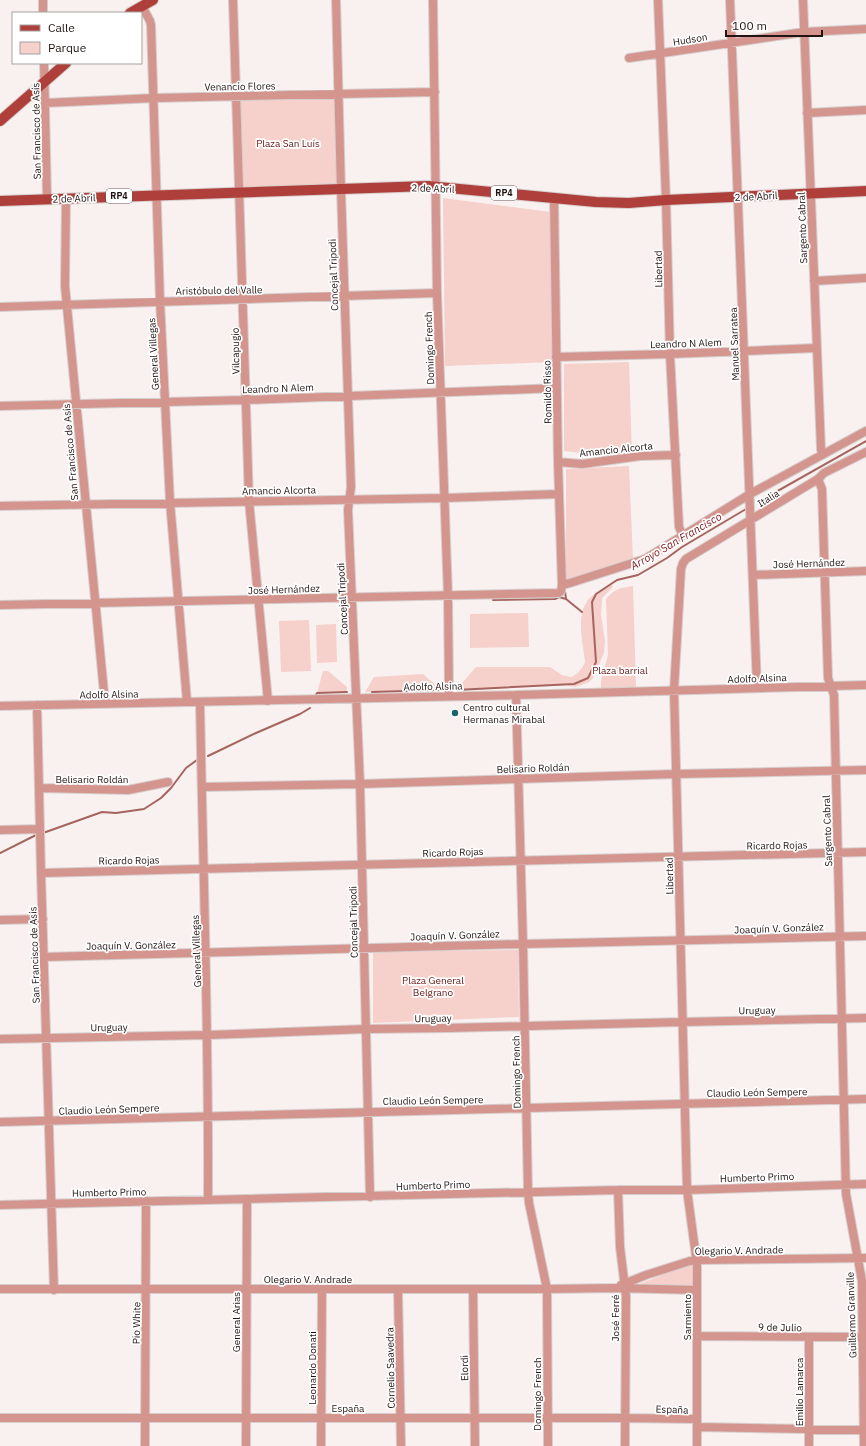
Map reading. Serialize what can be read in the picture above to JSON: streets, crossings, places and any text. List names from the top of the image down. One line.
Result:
{"streets":{"main road":["2 de Abril","RP4"],"street":["Hudson","Venancio Flores","San Francisco de Asís","Sargento Cabral","Libertad","Concejal Tripodi","Aristóbulo del Valle","Leandro N Alem","Manuel Sarratea","Domingo French","Vilcapugio","General Villegas","Romildo Risso","Amancio Alcorta","Italia","José Hernández","Adolfo Alsina","Belisario Roldán","Ricardo Rojas","Joaquín V. González","Uruguay","Claudio León Sempere","Humberto Primo","Olegario V. Andrade","Guillermo Granville","Sarmiento","José Ferré","General Arias","Pio White","9 de Julio","Leonardo Donati","Cornelio Saavedra","Elordi","Emilio Lamarca","España"]},"crossings":[["Hudson","Sargento Cabral"],["Hudson","Libertad"],["Hudson","Manuel Sarratea"],["Venancio Flores","San Francisco de Asís"],["Venancio Flores","Concejal Tripodi"],["Venancio Flores","Domingo French"],["Venancio Flores","Vilcapugio"],["Venancio Flores","General Villegas"],["San Francisco de Asís","2 de Abril"],["San Francisco de Asís","Aristóbulo del Valle"],["San Francisco de Asís","Leandro N Alem"],["San Francisco de Asís","Amancio Alcorta"],["San Francisco de Asís","José Hernández"],["San Francisco de Asís","Adolfo Alsina"],["San Francisco de Asís","Belisario Roldán"],["San Francisco de Asís","Ricardo Rojas"],["San Francisco de Asís","Joaquín V. González"],["San Francisco de Asís","Uruguay"],["San Francisco de Asís","Claudio León Sempere"],["San Francisco de Asís","Humberto Primo"],["San Francisco de Asís","Olegario V. Andrade"],["2 de Abril","Sargento Cabral"],["2 de Abril","Libertad"],["2 de Abril","Concejal Tripodi"],["2 de Abril","Manuel Sarratea"],["2 de Abril","Domingo French"],["2 de Abril","Vilcapugio"],["2 de Abril","General Villegas"],["2 de Abril","Romildo Risso"],["Sargento Cabral","Leandro N Alem"],["Sargento Cabral","Italia"],["Sargento Cabral","José Hernández"],["Sargento Cabral","Adolfo Alsina"],["Sargento Cabral","Belisario Roldán"],["Sargento Cabral","Ricardo Rojas"],["Sargento Cabral","Joaquín V. González"],["Sargento Cabral","Uruguay"],["Sargento Cabral","Claudio León Sempere"],["Sargento Cabral","Humberto Primo"],["Sargento Cabral","Guillermo Granville"],["Libertad","Leandro N Alem"],["Libertad","Amancio Alcorta"],["Libertad","Italia"],["Libertad","Adolfo Alsina"],["Libertad","Belisario Roldán"],["Libertad","Ricardo Rojas"],["Libertad","Joaquín V. González"],["Libertad","Uruguay"],["Libertad","Claudio León Sempere"],["Libertad","Humberto Primo"],["Libertad","Sarmiento"],["Concejal Tripodi","Aristóbulo del Valle"],["Concejal Tripodi","Leandro N Alem"],["Concejal Tripodi","Amancio Alcorta"],["Concejal Tripodi","José Hernández"],["Concejal Tripodi","Adolfo Alsina"],["Concejal Tripodi","Belisario Roldán"],["Concejal Tripodi","Ricardo Rojas"],["Concejal Tripodi","Joaquín V. González"],["Concejal Tripodi","Uruguay"],["Concejal Tripodi","Claudio León Sempere"],["Concejal Tripodi","Humberto Primo"],["Aristóbulo del Valle","Domingo French"],["Aristóbulo del Valle","Vilcapugio"],["Aristóbulo del Valle","General Villegas"],["Leandro N Alem","Manuel Sarratea"],["Leandro N Alem","Domingo French"],["Leandro N Alem","Vilcapugio"],["Leandro N Alem","General Villegas"],["Leandro N Alem","Romildo Risso"],["Manuel Sarratea","Italia"],["Manuel Sarratea","José Hernández"],["Manuel Sarratea","Adolfo Alsina"],["Domingo French","Amancio Alcorta"],["Domingo French","José Hernández"],["Domingo French","Adolfo Alsina"],["Domingo French","Belisario Roldán"],["Domingo French","Ricardo Rojas"],["Domingo French","Joaquín V. González"],["Domingo French","Uruguay"],["Domingo French","Claudio León Sempere"],["Domingo French","Humberto Primo"],["Domingo French","Olegario V. Andrade"],["Domingo French","España"],["Vilcapugio","Amancio Alcorta"],["Vilcapugio","José Hernández"],["Vilcapugio","Adolfo Alsina"],["General Villegas","Amancio Alcorta"],["General Villegas","José Hernández"],["General Villegas","Adolfo Alsina"],["General Villegas","Belisario Roldán"],["General Villegas","Ricardo Rojas"],["General Villegas","Joaquín V. González"],["General Villegas","Uruguay"],["General Villegas","Claudio León Sempere"],["General Villegas","Humberto Primo"],["Romildo Risso","Amancio Alcorta"],["Romildo Risso","Italia"],["Romildo Risso","José Hernández"],["Italia","José Hernández"],["Humberto Primo","Guillermo Granville"],["Humberto Primo","Sarmiento"],["Humberto Primo","José Ferré"],["Humberto Primo","General Arias"],["Humberto Primo","Pio White"],["Olegario V. Andrade","Guillermo Granville"],["Olegario V. Andrade","Sarmiento"],["Olegario V. Andrade","José Ferré"],["Olegario V. Andrade","General Arias"],["Olegario V. Andrade","Pio White"],["Olegario V. Andrade","Leonardo Donati"],["Olegario V. Andrade","Cornelio Saavedra"],["Olegario V. Andrade","Elordi"],["Guillermo Granville","9 de Julio"],["Guillermo Granville","España"],["Sarmiento","9 de Julio"],["Sarmiento","España"],["José Ferré","España"],["General Arias","España"],["Pio White","España"],["9 de Julio","Emilio Lamarca"],["Leonardo Donati","España"],["Cornelio Saavedra","España"],["Elordi","España"],["Emilio Lamarca","España"]],"water":["Arroyo San Francisco"],"parks":["Plaza San Luís","Plaza barrial","Plaza General Belgrano"],"places":["Centro cultural Hermanas Mirabal"],"legend":["Calle","Parque"],"scale_bar":"100 m"}
